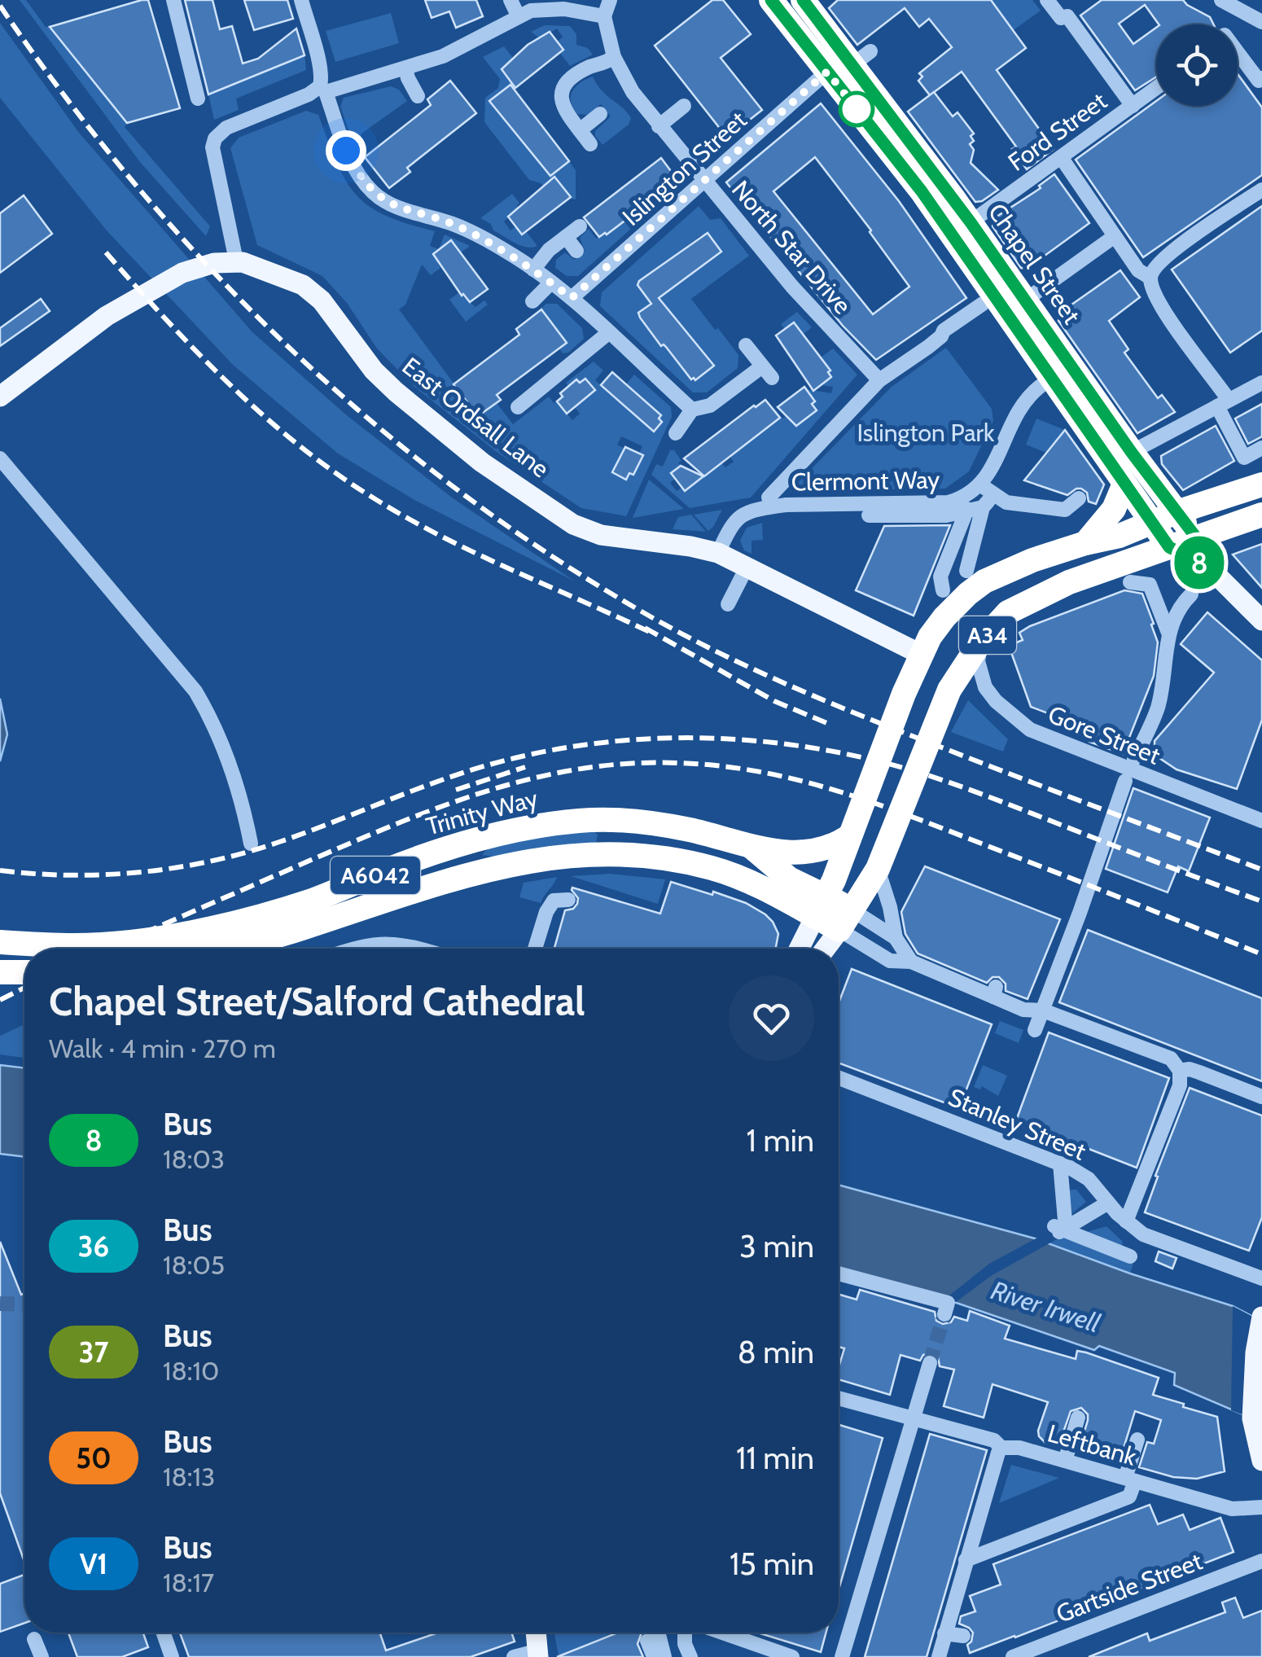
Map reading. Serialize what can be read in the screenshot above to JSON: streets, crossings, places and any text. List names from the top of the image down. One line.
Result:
{"streets":{"highway":["Chapel Street","A34","Trinity Way","A6042"],"main road":["East Ordsall Lane"],"street":["Ford Street","Islington Street","North Star Drive","Clermont Way","Gore Street","Stanley Street","Leftbank","Gartside Street"]},"crossings":[["Ford Street","Chapel Street"],["Islington Street","North Star Drive"],["Islington Street","Chapel Street"],["Chapel Street","A34"],["East Ordsall Lane","Clermont Way"],["East Ordsall Lane","A34"],["A34","Gore Street"],["A34","Trinity Way"]],"water":["River Irwell"],"parks":["Islington Park"],"lines":["bus line 8"],"page":{"on_map":"8","heading":["Chapel Street/Salford Cathedral","Walk · 4 min · 270 m"],"list":[{"mark":"8","name":"Bus","note":"18:03","value":"1 min"},{"mark":"36","name":"Bus","note":"18:05","value":"3 min"},{"mark":"37","name":"Bus","note":"18:10","value":"8 min"},{"mark":"50","name":"Bus","note":"18:13","value":"11 min"},{"mark":"V1","name":"Bus","note":"18:17","value":"15 min"}]}}
